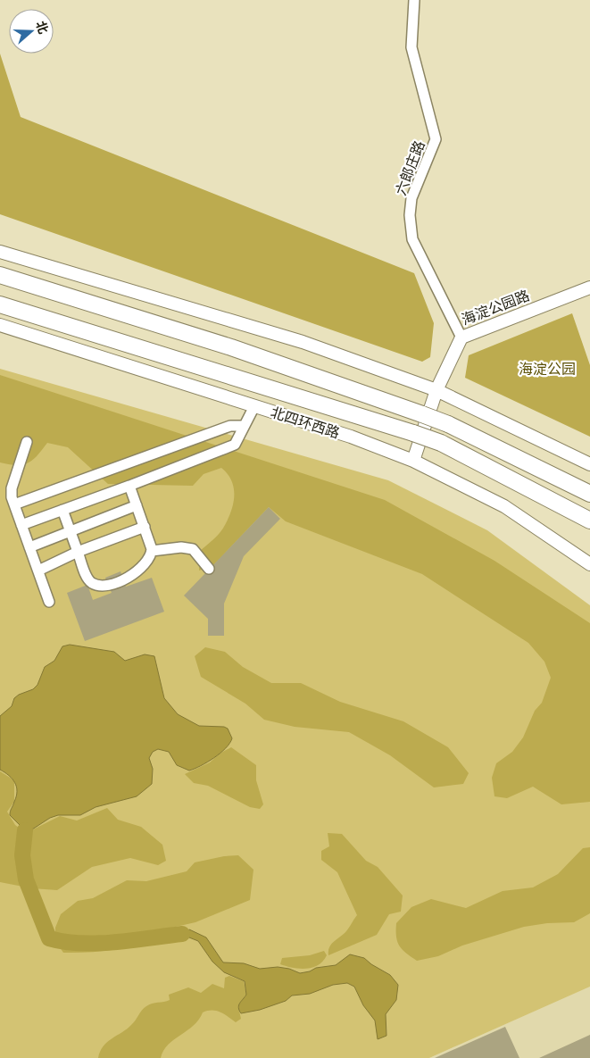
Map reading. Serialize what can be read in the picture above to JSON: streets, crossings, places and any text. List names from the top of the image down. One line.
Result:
{"streets":{"highway":["北四环西路"],"street":["六郎庄路","海淀公园路"]},"crossings":[["六郎庄路","海淀公园路"],["海淀公园路","北四环西路"]],"parks":["海淀公园"],"north":"right"}
